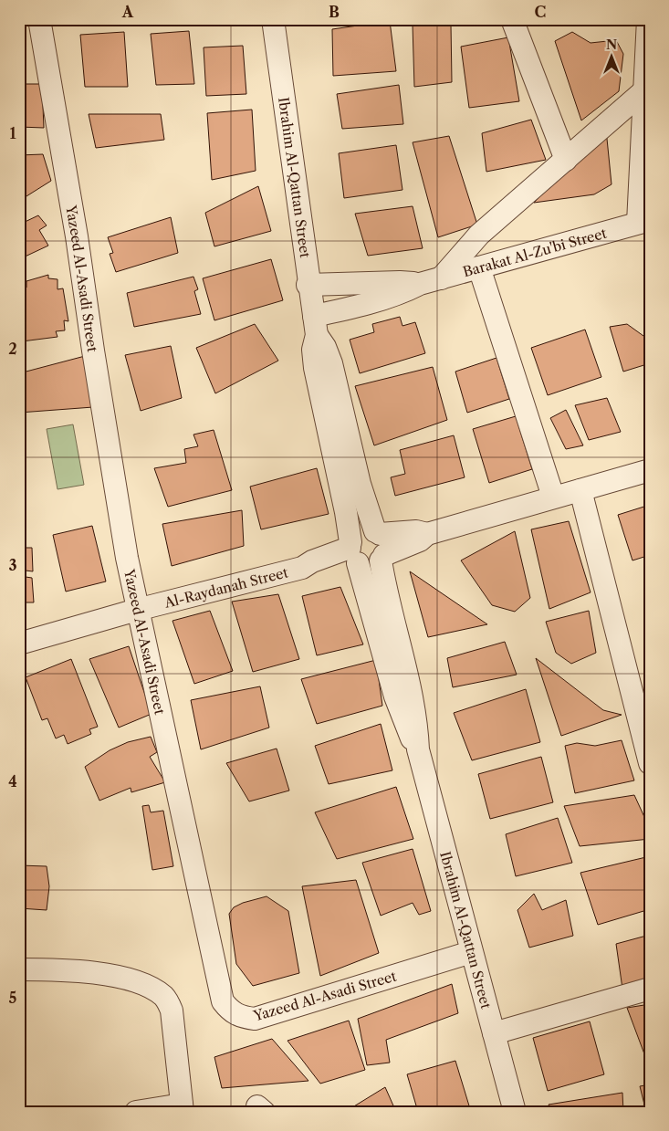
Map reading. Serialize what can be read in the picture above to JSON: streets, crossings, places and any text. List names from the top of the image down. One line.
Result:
{"streets":{"street":["Ibrahim Al-Qattan Street","Barakat Al-Zu'bi Street","Yazeed Al-Asadi Street","Al-Raydanah Street"]},"crossings":[["Ibrahim Al-Qattan Street","Barakat Al-Zu'bi Street"],["Ibrahim Al-Qattan Street","Yazeed Al-Asadi Street"],["Ibrahim Al-Qattan Street","Al-Raydanah Street"],["Yazeed Al-Asadi Street","Al-Raydanah Street"]],"north":"top","grid":{"columns":["A","B","C"],"rows":["1","2","3","4","5"]}}
